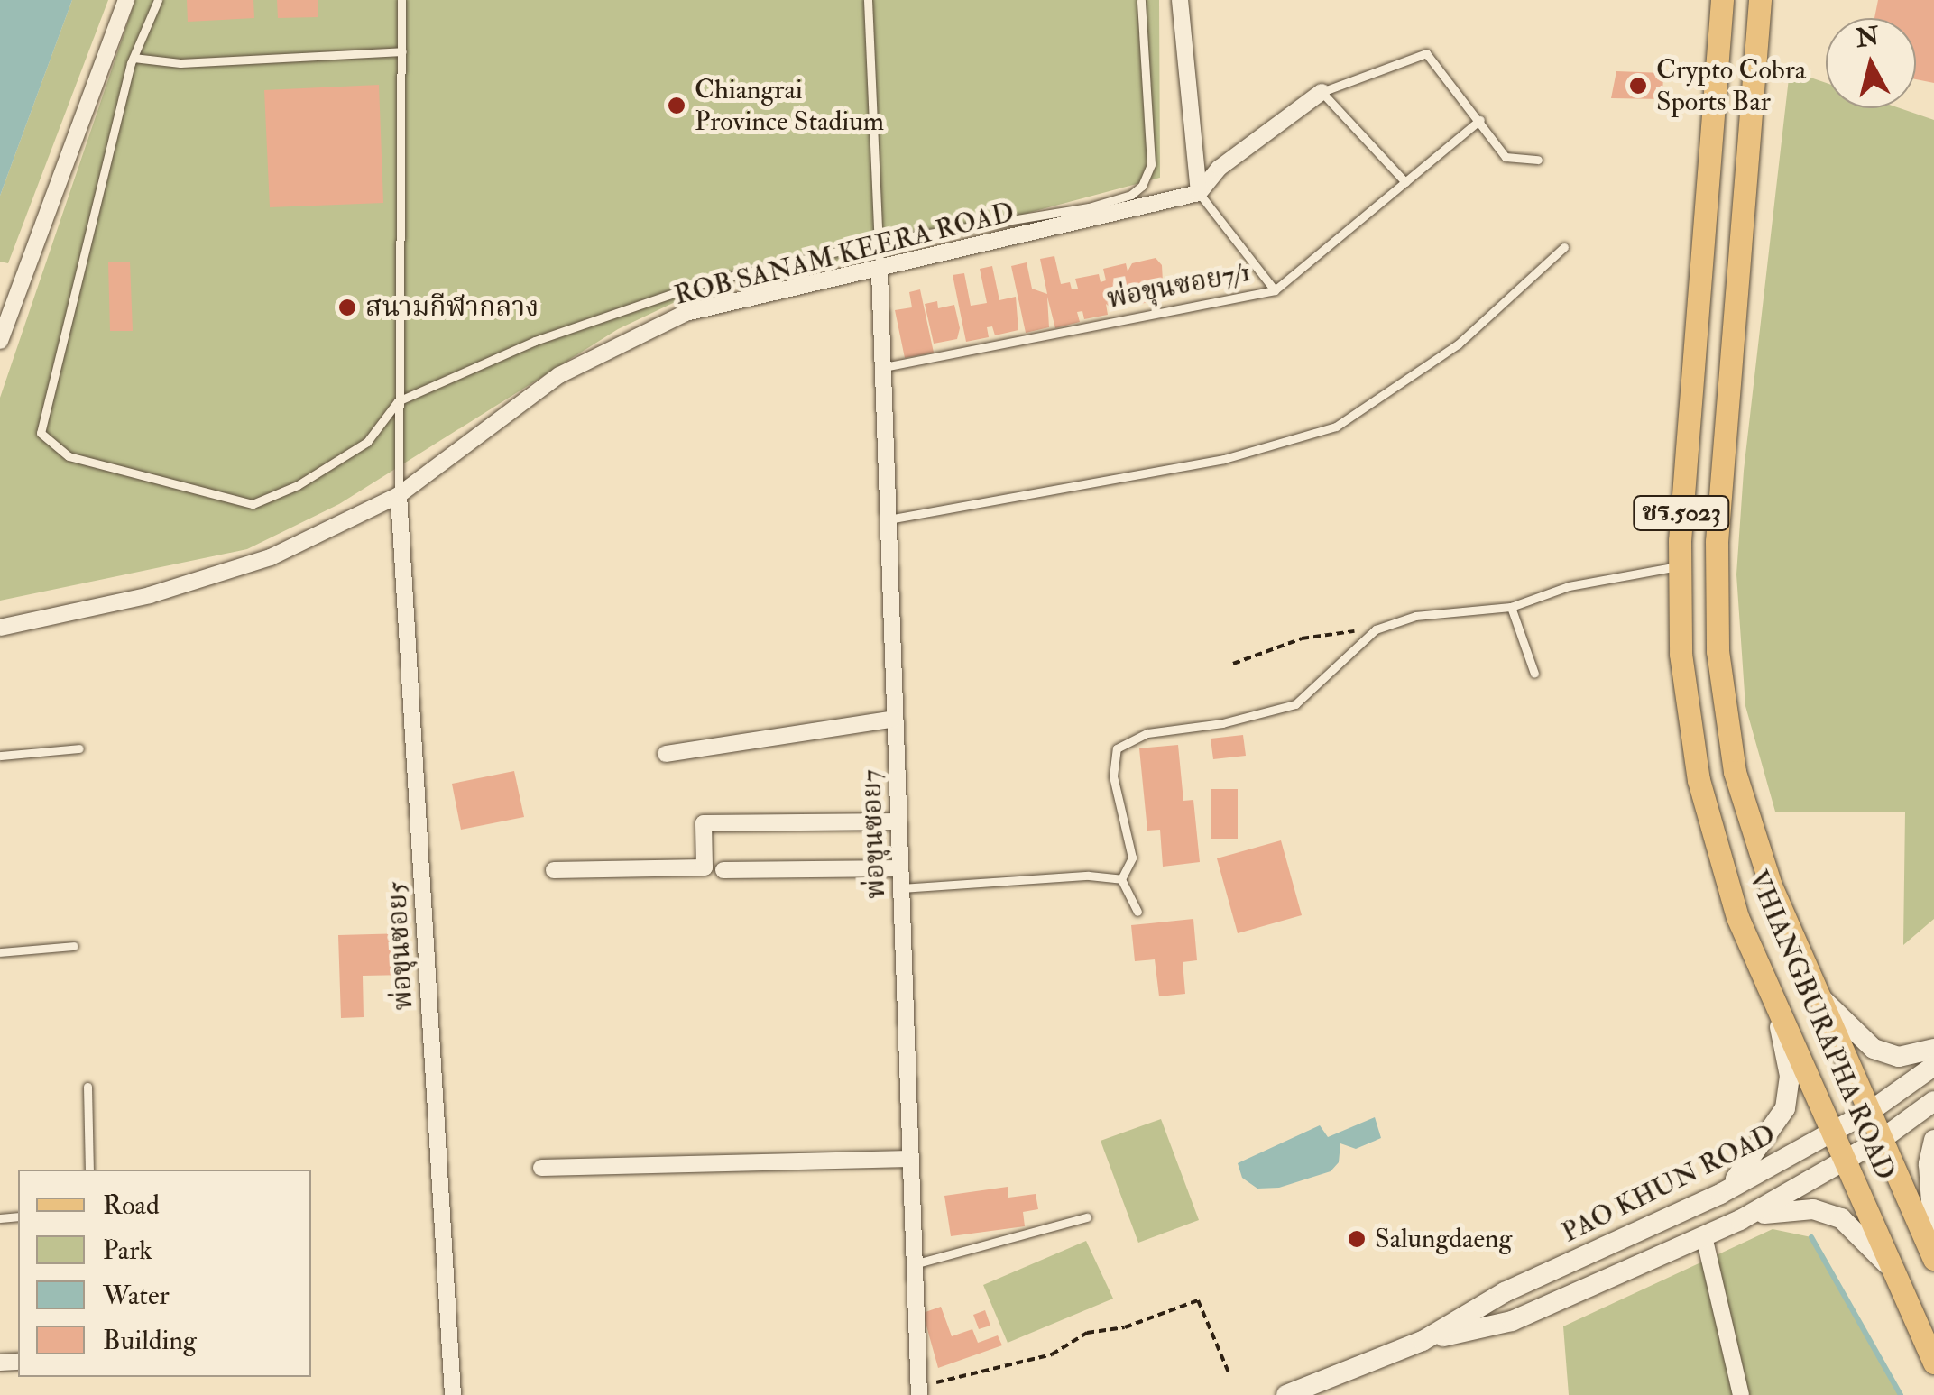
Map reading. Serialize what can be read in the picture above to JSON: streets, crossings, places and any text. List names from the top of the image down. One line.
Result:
{"streets":{"main road":["ชร.5023","VHIANGBURAPHA ROAD","PAO KHUN ROAD"],"street":["ROB SANAM KEERA ROAD","พ่อขุนซอย7","พ่อขุนซอย5"],"lane":["พ่อขุนซอย7/1"]},"crossings":[["ROB SANAM KEERA ROAD","พ่อขุนซอย7"],["ROB SANAM KEERA ROAD","พ่อขุนซอย5"],["พ่อขุนซอย7/1","พ่อขุนซอย7"],["VHIANGBURAPHA ROAD","PAO KHUN ROAD"]],"places":["Crypto Cobra Sports Bar","Chiangrai Province Stadium","สนามกีฬากลาง","Salungdaeng"],"legend":["Road","Park","Water","Building"],"north":"top"}
